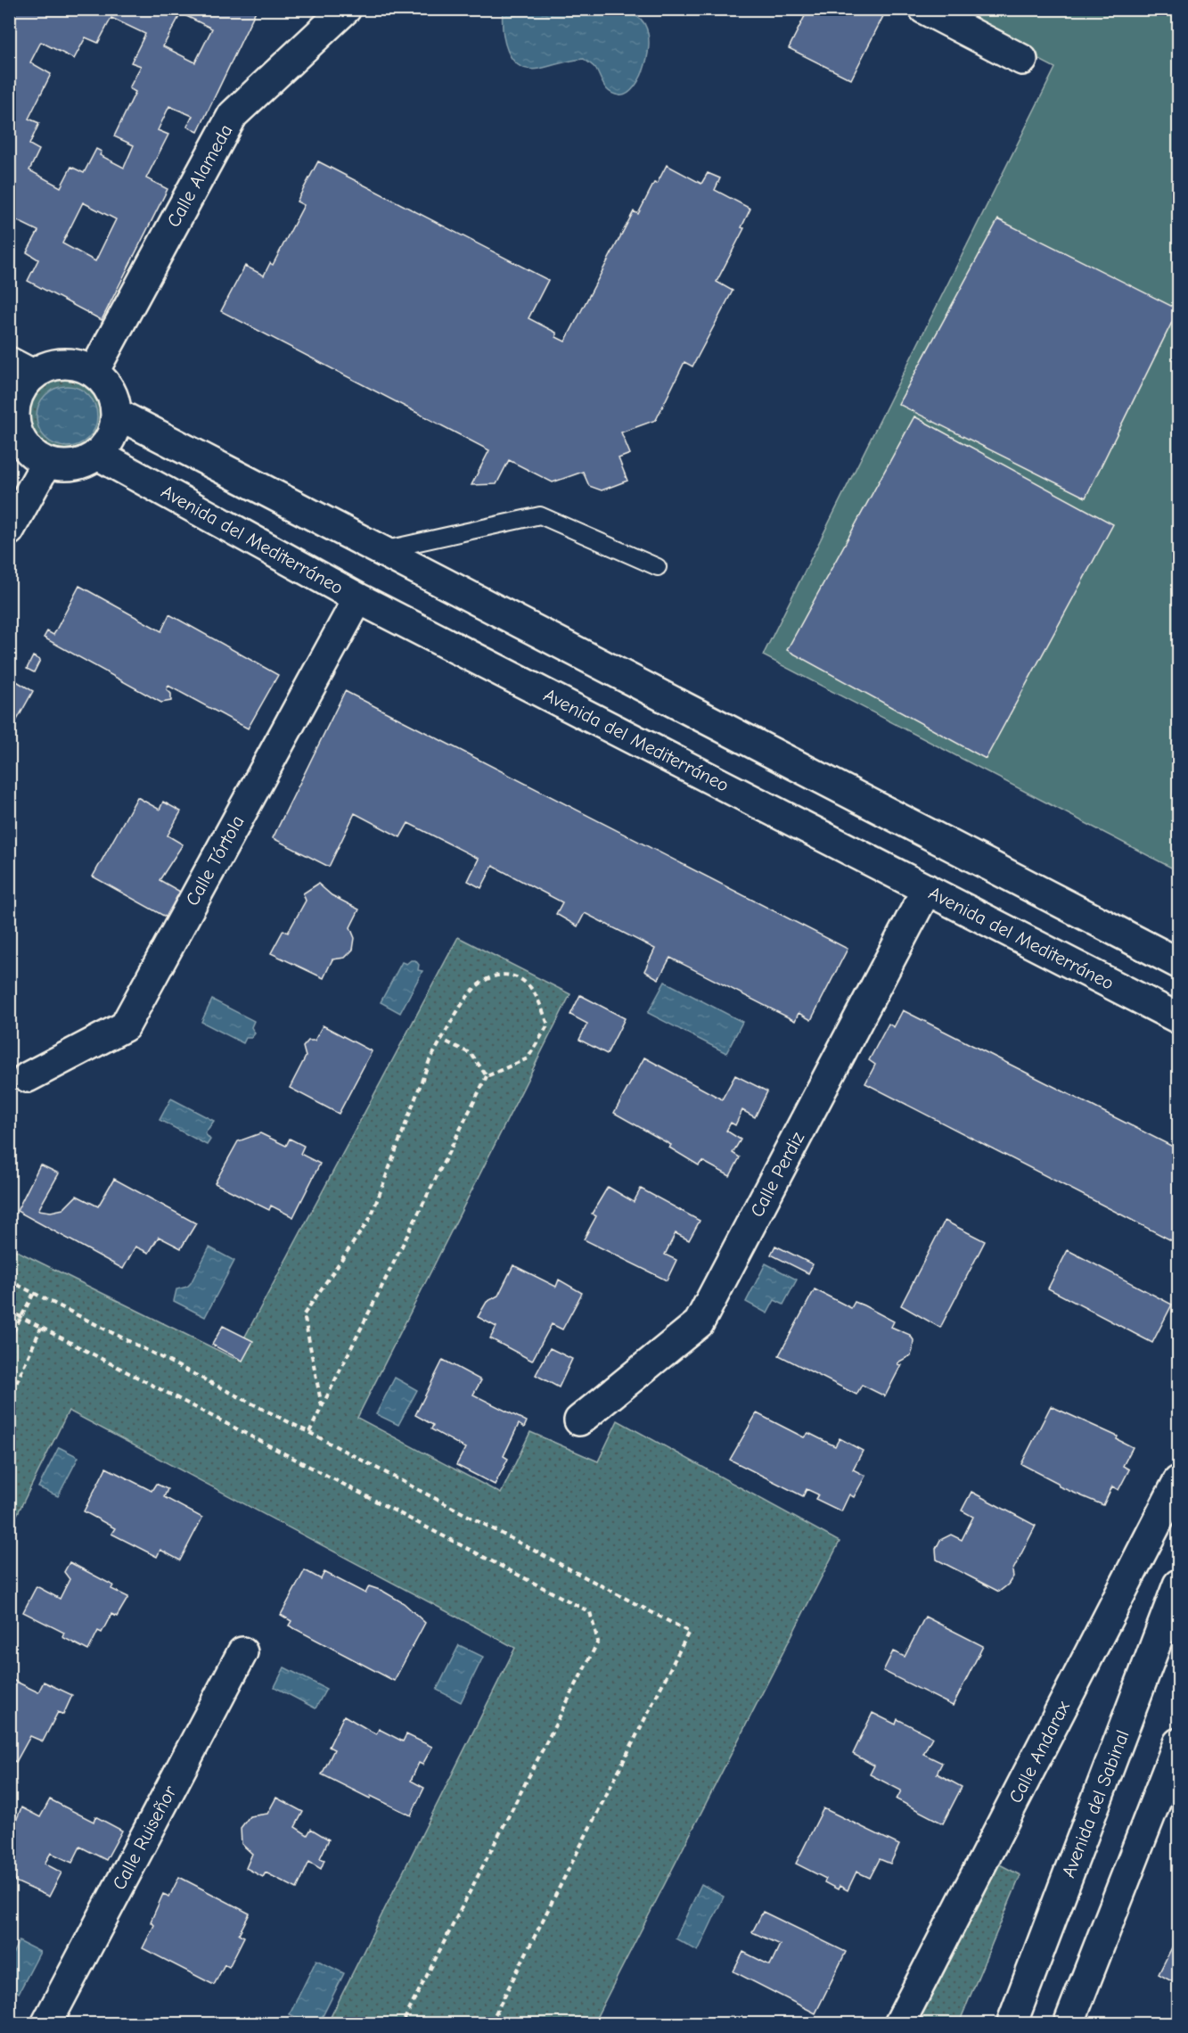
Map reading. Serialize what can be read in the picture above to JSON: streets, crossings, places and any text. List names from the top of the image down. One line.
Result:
{"streets":{"street":["Calle Alameda","Avenida del Mediterráneo","Calle Tórtola","Calle Perdiz","Calle Andarax","Avenida del Sabinal","Calle Ruiseñor"]},"crossings":[["Calle Alameda","Avenida del Mediterráneo"],["Avenida del Mediterráneo","Calle Tórtola"],["Avenida del Mediterráneo","Calle Perdiz"]]}
